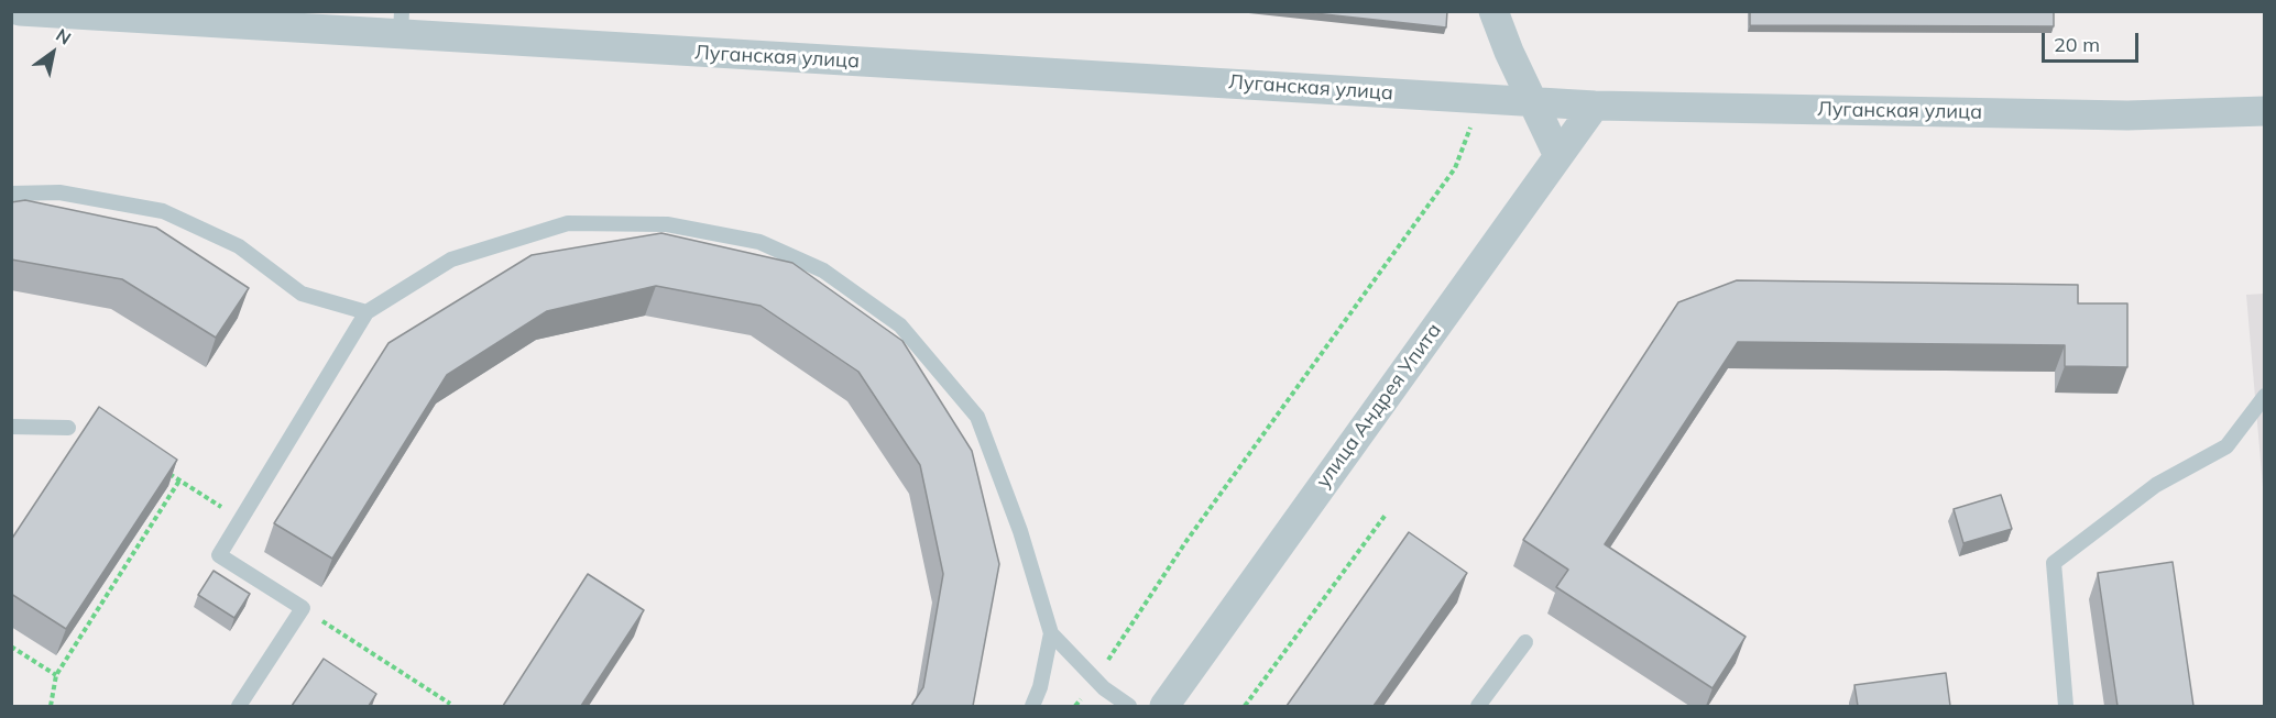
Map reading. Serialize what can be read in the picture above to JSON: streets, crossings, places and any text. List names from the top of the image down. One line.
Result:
{"streets":{"street":["Луганская улица","улица Андрея Упита"]},"crossings":[["Луганская улица","улица Андрея Упита"]],"scale_bar":"20 m","north":"top right"}
